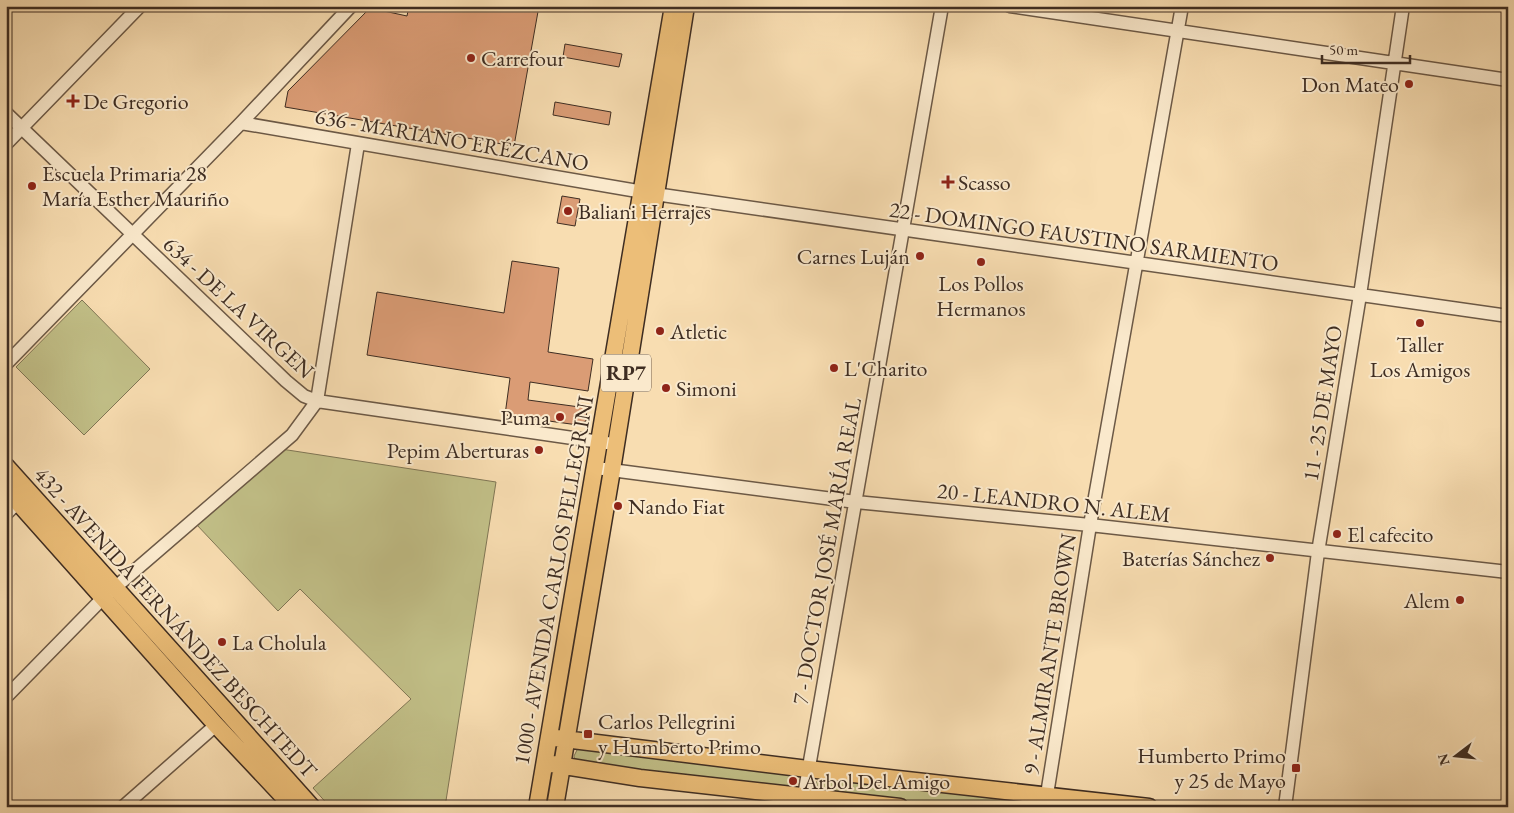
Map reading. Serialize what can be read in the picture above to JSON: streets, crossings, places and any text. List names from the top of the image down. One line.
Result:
{"streets":{"main road":["RP7","1000 - AVENIDA CARLOS PELLEGRINI","432 - AVENIDA FERNÁNDEZ BESCHTEDT"],"street":["636 - MARIANO ERÉZCANO","22 - DOMINGO FAUSTINO SARMIENTO","634 - DE LA VIRGEN","11 - 25 DE MAYO","20 - LEANDRO N. ALEM","7 - DOCTOR JOSÉ MARÍA REAL","9 - ALMIRANTE BROWN"]},"crossings":[["636 - MARIANO ERÉZCANO","22 - DOMINGO FAUSTINO SARMIENTO"],["636 - MARIANO ERÉZCANO","1000 - AVENIDA CARLOS PELLEGRINI"],["22 - DOMINGO FAUSTINO SARMIENTO","11 - 25 DE MAYO"],["22 - DOMINGO FAUSTINO SARMIENTO","7 - DOCTOR JOSÉ MARÍA REAL"],["22 - DOMINGO FAUSTINO SARMIENTO","1000 - AVENIDA CARLOS PELLEGRINI"],["22 - DOMINGO FAUSTINO SARMIENTO","9 - ALMIRANTE BROWN"],["634 - DE LA VIRGEN","1000 - AVENIDA CARLOS PELLEGRINI"],["11 - 25 DE MAYO","20 - LEANDRO N. ALEM"],["20 - LEANDRO N. ALEM","7 - DOCTOR JOSÉ MARÍA REAL"],["20 - LEANDRO N. ALEM","1000 - AVENIDA CARLOS PELLEGRINI"],["20 - LEANDRO N. ALEM","9 - ALMIRANTE BROWN"]],"places":{"other":["Carrefour","Don Mateo","Escuela Primaria 28 María Esther Mauriño","Baliani Herrajes","Carnes Luján","Los Pollos Hermanos","Taller Los Amigos","Atletic","L'Charito","Simoni","Puma","Pepim Aberturas","Nando Fiat","El cafecito","Baterías Sánchez","Alem","La Cholula","Arbol Del Amigo"],"health":["De Gregorio","Scasso"],"transit":["Carlos Pellegrini y Humberto Primo","Humberto Primo y 25 de Mayo"]},"scale_bar":"50 m","north":"left"}
